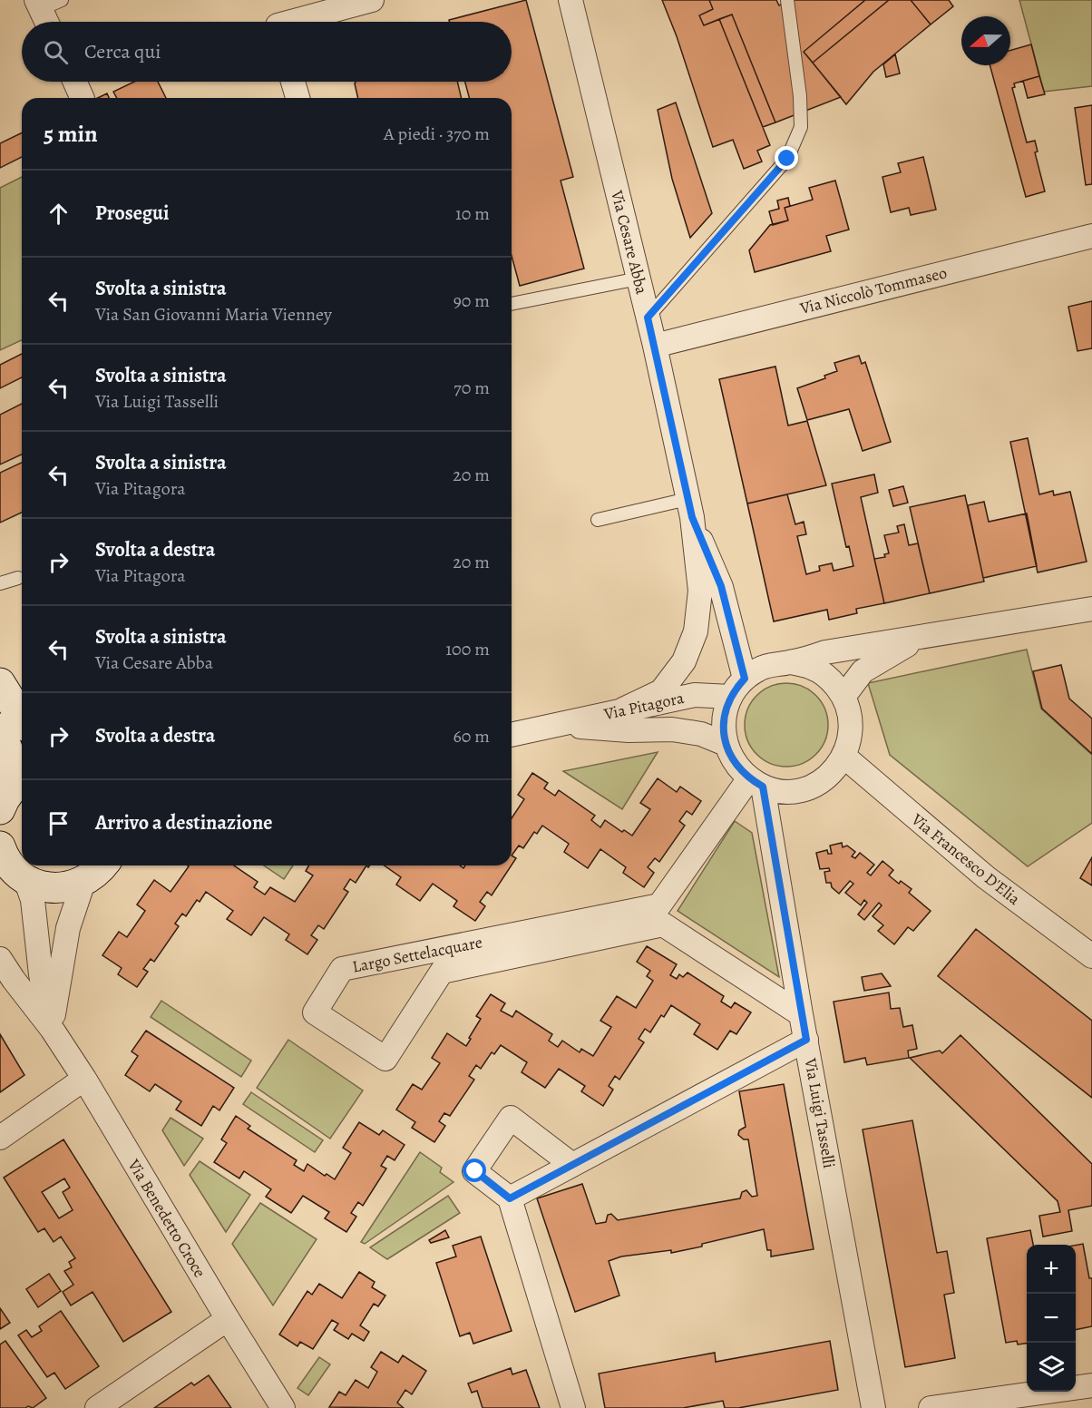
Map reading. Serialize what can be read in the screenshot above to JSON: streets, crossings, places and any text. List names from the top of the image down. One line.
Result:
{"streets":{"street":["Via Cesare Abba","Via Niccolò Tommaseo","Via Pitagora","Via Francesco D'Elia","Largo Settelacquare","Via Luigi Tasselli","Via Benedetto Croce"]},"crossings":[["Via Cesare Abba","Via Niccolò Tommaseo"],["Via Cesare Abba","Via Pitagora"],["Via Cesare Abba","Via Francesco D'Elia"],["Via Cesare Abba","Via Luigi Tasselli"],["Via Pitagora","Via Francesco D'Elia"],["Via Pitagora","Via Luigi Tasselli"],["Via Francesco D'Elia","Via Luigi Tasselli"]],"north":"left","page":{"search":"Cerca qui","heading":["5 min","A piedi · 370 m"],"list":[["Prosegui","10 m"],["Svolta a sinistra","Via San Giovanni Maria Vienney","90 m"],["Svolta a sinistra","Via Luigi Tasselli","70 m"],["Svolta a sinistra","Via Pitagora","20 m"],["Svolta a destra","Via Pitagora","20 m"],["Svolta a sinistra","Via Cesare Abba","100 m"],["Svolta a destra","60 m"],"Arrivo a destinazione"],"map_buttons":["+","−"]}}
